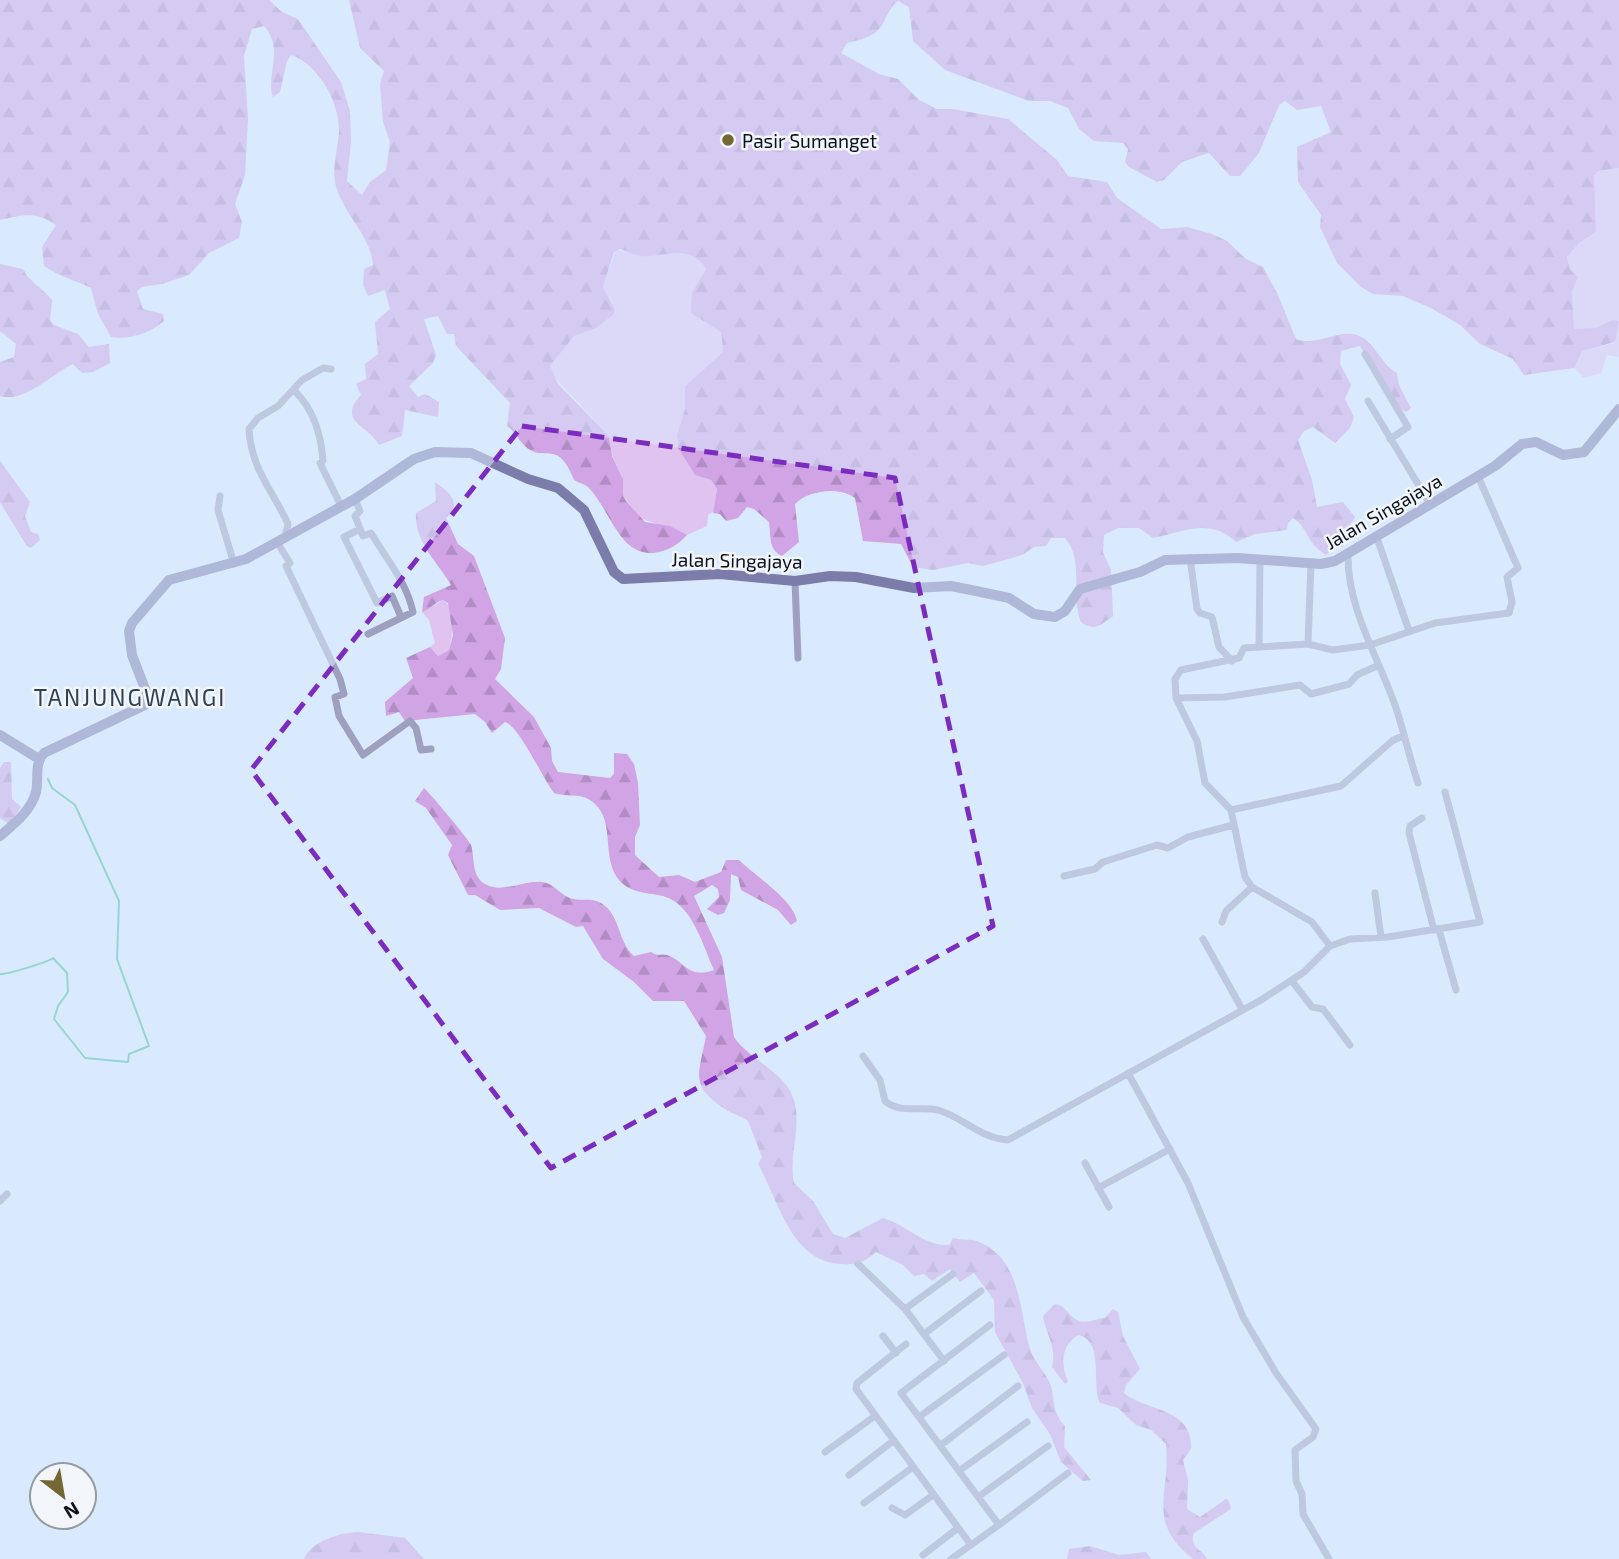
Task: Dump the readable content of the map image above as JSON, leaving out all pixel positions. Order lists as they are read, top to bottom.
{
  "streets": {
    "street": ["Jalan Singajaya"]
  },
  "districts": ["TANJUNGWANGI"],
  "places": ["Pasir Sumanget"],
  "north": "bottom right"
}
